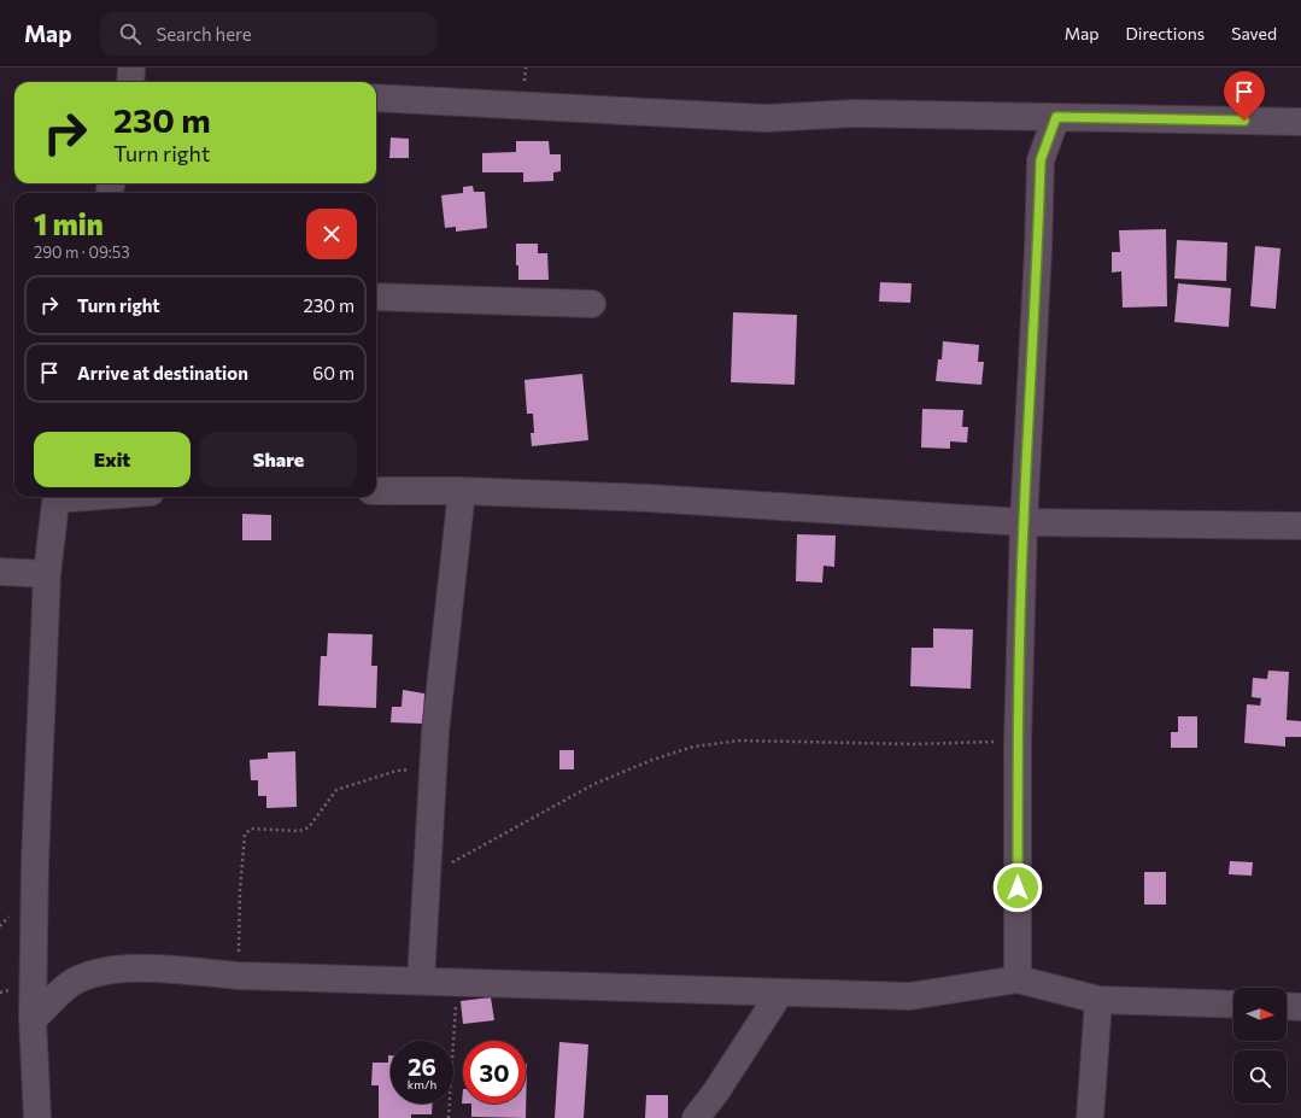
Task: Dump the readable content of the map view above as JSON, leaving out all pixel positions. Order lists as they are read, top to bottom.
{
  "north": "right",
  "page": {
    "header": "Map",
    "search": "Search here",
    "nav": ["Map", "Directions", "Saved"],
    "turn": ["230 m", "Turn right"],
    "heading": ["1 min", "290 m · 09:53"],
    "list": [
      {
        "name": "Turn right",
        "value": "230 m"
      },
      {
        "name": "Arrive at destination",
        "value": "60 m"
      }
    ],
    "buttons": ["Exit", "Share"],
    "speed": "26 km/h",
    "limit": "30"
  }
}
